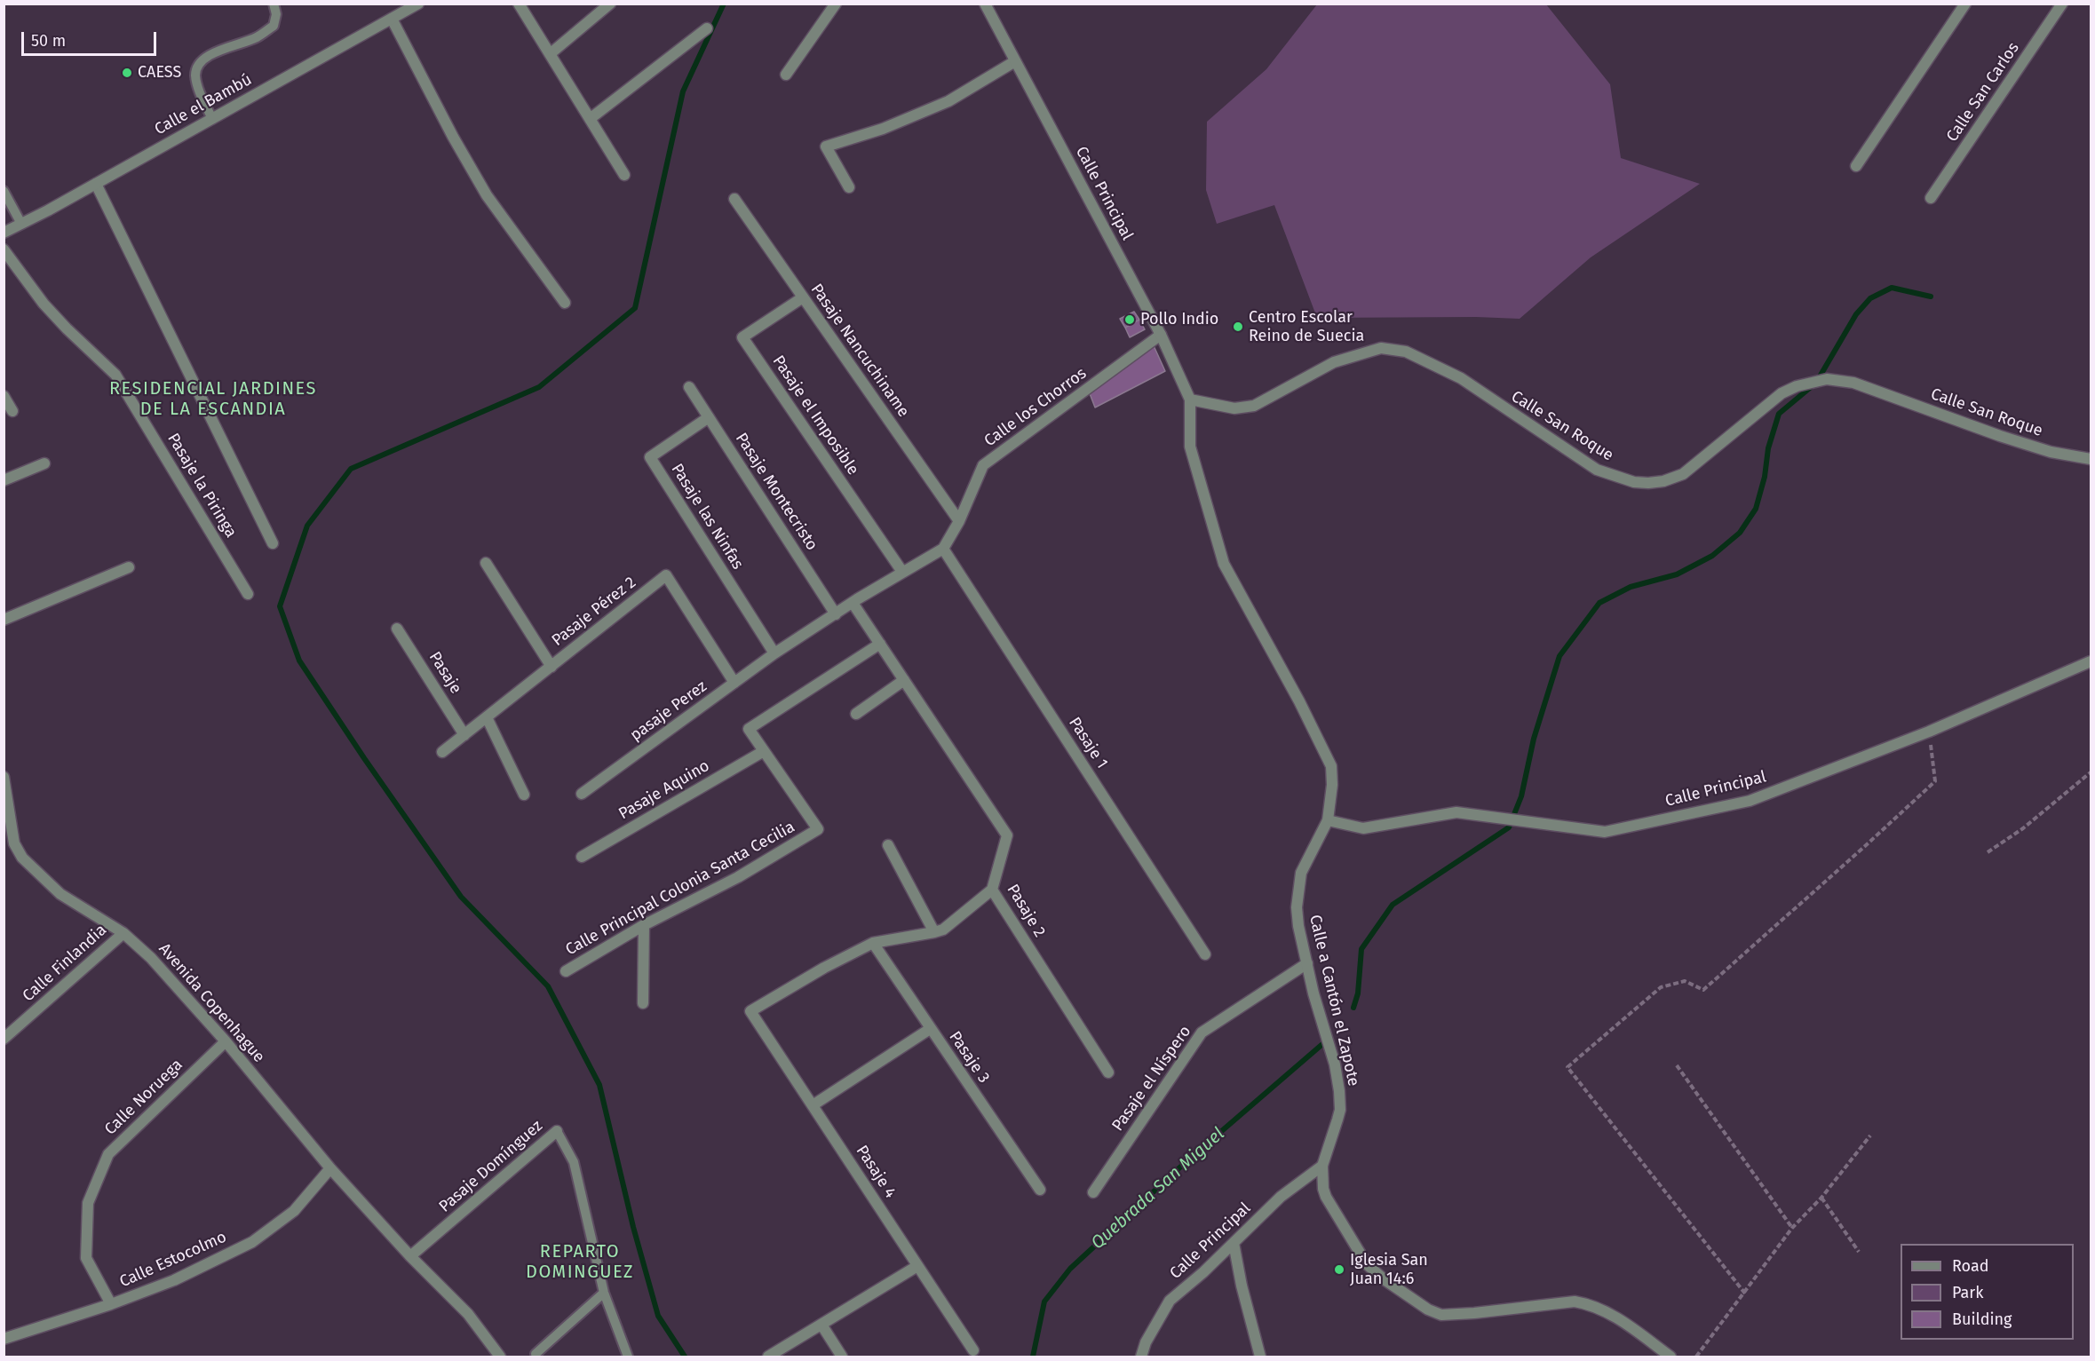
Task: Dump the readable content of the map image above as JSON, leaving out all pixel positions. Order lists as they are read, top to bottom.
{
  "streets": {
    "street": [
      "Calle San Carlos",
      "Calle el Bambú",
      "Calle Principal",
      "Pasaje Nancuchiname",
      "Calle los Chorros",
      "Calle San Roque",
      "Pasaje el Imposible",
      "Pasaje la Piringa",
      "Pasaje Montecristo",
      "Pasaje las Ninfas",
      "Pasaje Pérez 2",
      "Pasaje",
      "pasaje Perez",
      "Pasaje 1",
      "Pasaje Aquino",
      "Calle Principal Colonia Santa Cecilia",
      "Pasaje 2",
      "Calle Finlandia",
      "Calle a Cantón el Zapote",
      "Avenida Copenhague",
      "Pasaje 3",
      "Pasaje el Níspero",
      "Calle Noruega",
      "Pasaje Domínguez",
      "Pasaje 4",
      "Calle Estocolmo"
    ]
  },
  "crossings": [
    ["Calle Principal", "Calle los Chorros"],
    ["Calle Principal", "Calle San Roque"],
    ["Calle Principal", "Calle a Cantón el Zapote"],
    ["Pasaje Nancuchiname", "Calle los Chorros"],
    ["Pasaje Nancuchiname", "Pasaje el Imposible"],
    ["Calle los Chorros", "Pasaje 1"],
    ["Calle San Roque", "Calle a Cantón el Zapote"],
    ["Pasaje Montecristo", "Pasaje las Ninfas"],
    ["Pasaje las Ninfas", "pasaje Perez"],
    ["Pasaje Pérez 2", "Pasaje"],
    ["Pasaje Pérez 2", "pasaje Perez"],
    ["Pasaje Aquino", "Calle Principal Colonia Santa Cecilia"],
    ["Calle Principal Colonia Santa Cecilia", "Pasaje 2"],
    ["Calle Finlandia", "Avenida Copenhague"],
    ["Calle a Cantón el Zapote", "Pasaje el Níspero"],
    ["Avenida Copenhague", "Calle Noruega"],
    ["Avenida Copenhague", "Pasaje Domínguez"],
    ["Avenida Copenhague", "Calle Estocolmo"],
    ["Pasaje 3", "Pasaje 4"],
    ["Calle Noruega", "Calle Estocolmo"]
  ],
  "districts": ["RESIDENCIAL JARDINES DE LA ESCANDIA", "REPARTO DOMINGUEZ"],
  "water": ["Quebrada San Miguel"],
  "places": [
    "CAESS",
    "Pollo Indio",
    "Centro Escolar Reino de Suecia",
    "Iglesia San Juan 14:6"
  ],
  "legend": ["Road", "Park", "Building"],
  "scale_bar": "50 m"
}
